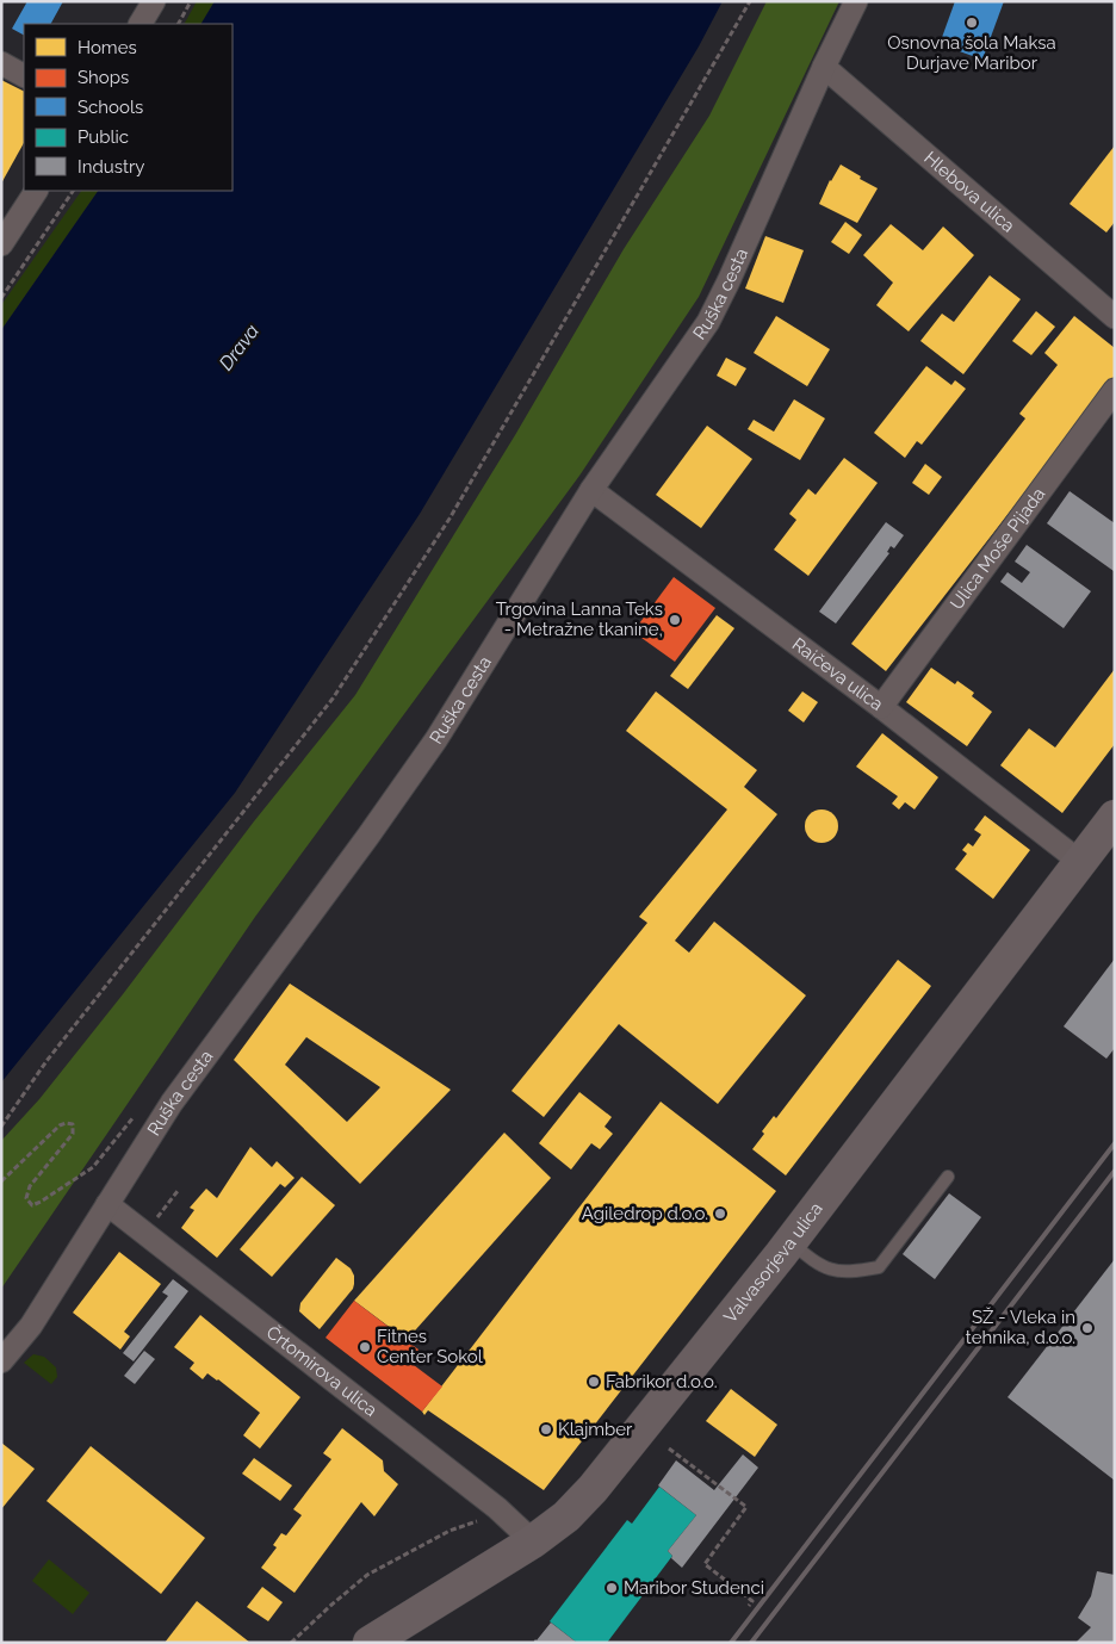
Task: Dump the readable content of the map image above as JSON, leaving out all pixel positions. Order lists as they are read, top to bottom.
{
  "streets": {
    "street": [
      "Hlebova ulica",
      "Ruška cesta",
      "Ulica Moše Pijada",
      "Raičeva ulica",
      "Valvasorjeva ulica",
      "Črtomirova ulica"
    ]
  },
  "crossings": [
    ["Hlebova ulica", "Ruška cesta"],
    ["Ruška cesta", "Raičeva ulica"],
    ["Ruška cesta", "Črtomirova ulica"],
    ["Ulica Moše Pijada", "Raičeva ulica"],
    ["Raičeva ulica", "Valvasorjeva ulica"],
    ["Valvasorjeva ulica", "Črtomirova ulica"]
  ],
  "water": ["Drava"],
  "places": [
    "Osnovna šola Maksa Durjave Maribor",
    "Trgovina Lanna Teks - Metražne tkanine,",
    "Agiledrop d.o.o.",
    "SŽ - Vleka in tehnika, d.o.o.",
    "Fitnes Center Sokol",
    "Fabrikor d.o.o.",
    "Klajmber",
    "Maribor Studenci"
  ],
  "legend": [
    "Homes",
    "Shops",
    "Schools",
    "Public",
    "Industry"
  ]
}
